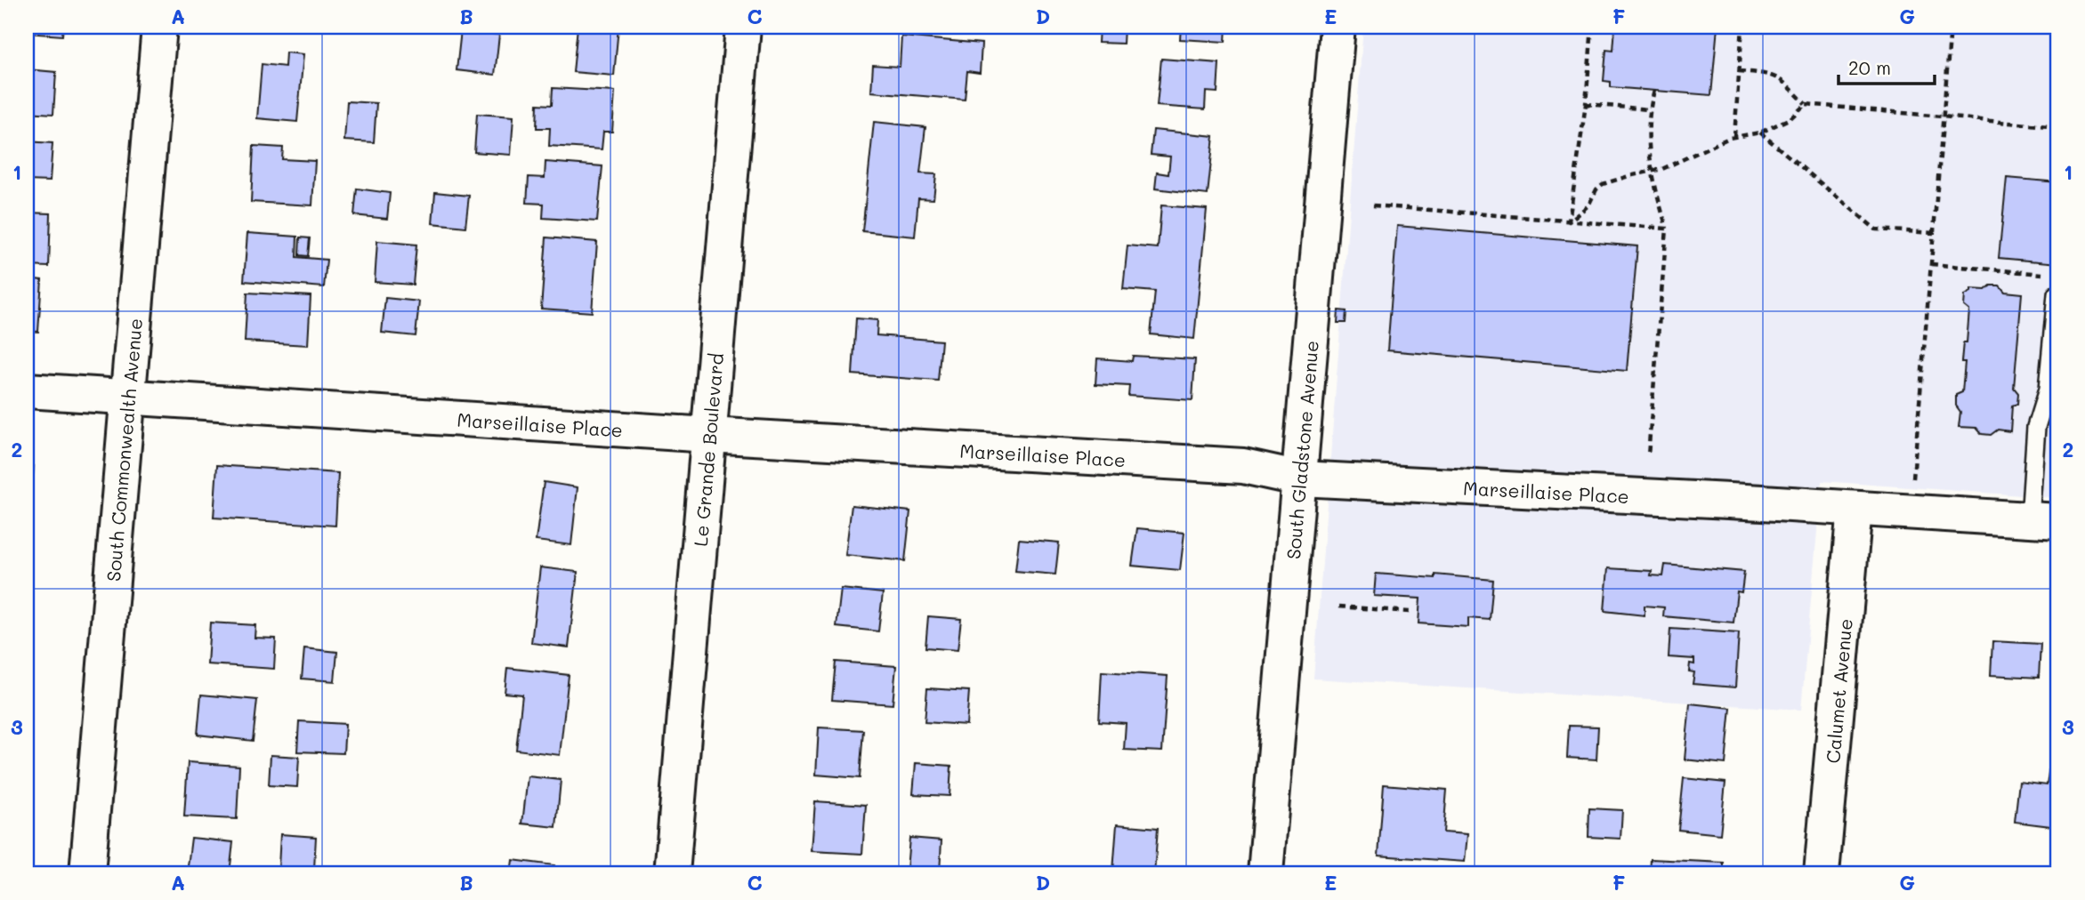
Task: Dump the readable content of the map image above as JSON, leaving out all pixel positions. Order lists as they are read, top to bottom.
{
  "streets": {
    "street": [
      "Marseillaise Place",
      "South Commonwealth Avenue",
      "Le Grande Boulevard",
      "South Gladstone Avenue",
      "Calumet Avenue"
    ]
  },
  "crossings": [
    ["Marseillaise Place", "South Commonwealth Avenue"],
    ["Marseillaise Place", "Le Grande Boulevard"],
    ["Marseillaise Place", "South Gladstone Avenue"],
    ["Marseillaise Place", "Calumet Avenue"]
  ],
  "scale_bar": "20 m",
  "grid": {
    "columns": [
      "A",
      "B",
      "C",
      "D",
      "E",
      "F",
      "G"
    ],
    "rows": ["1", "2", "3"]
  }
}
